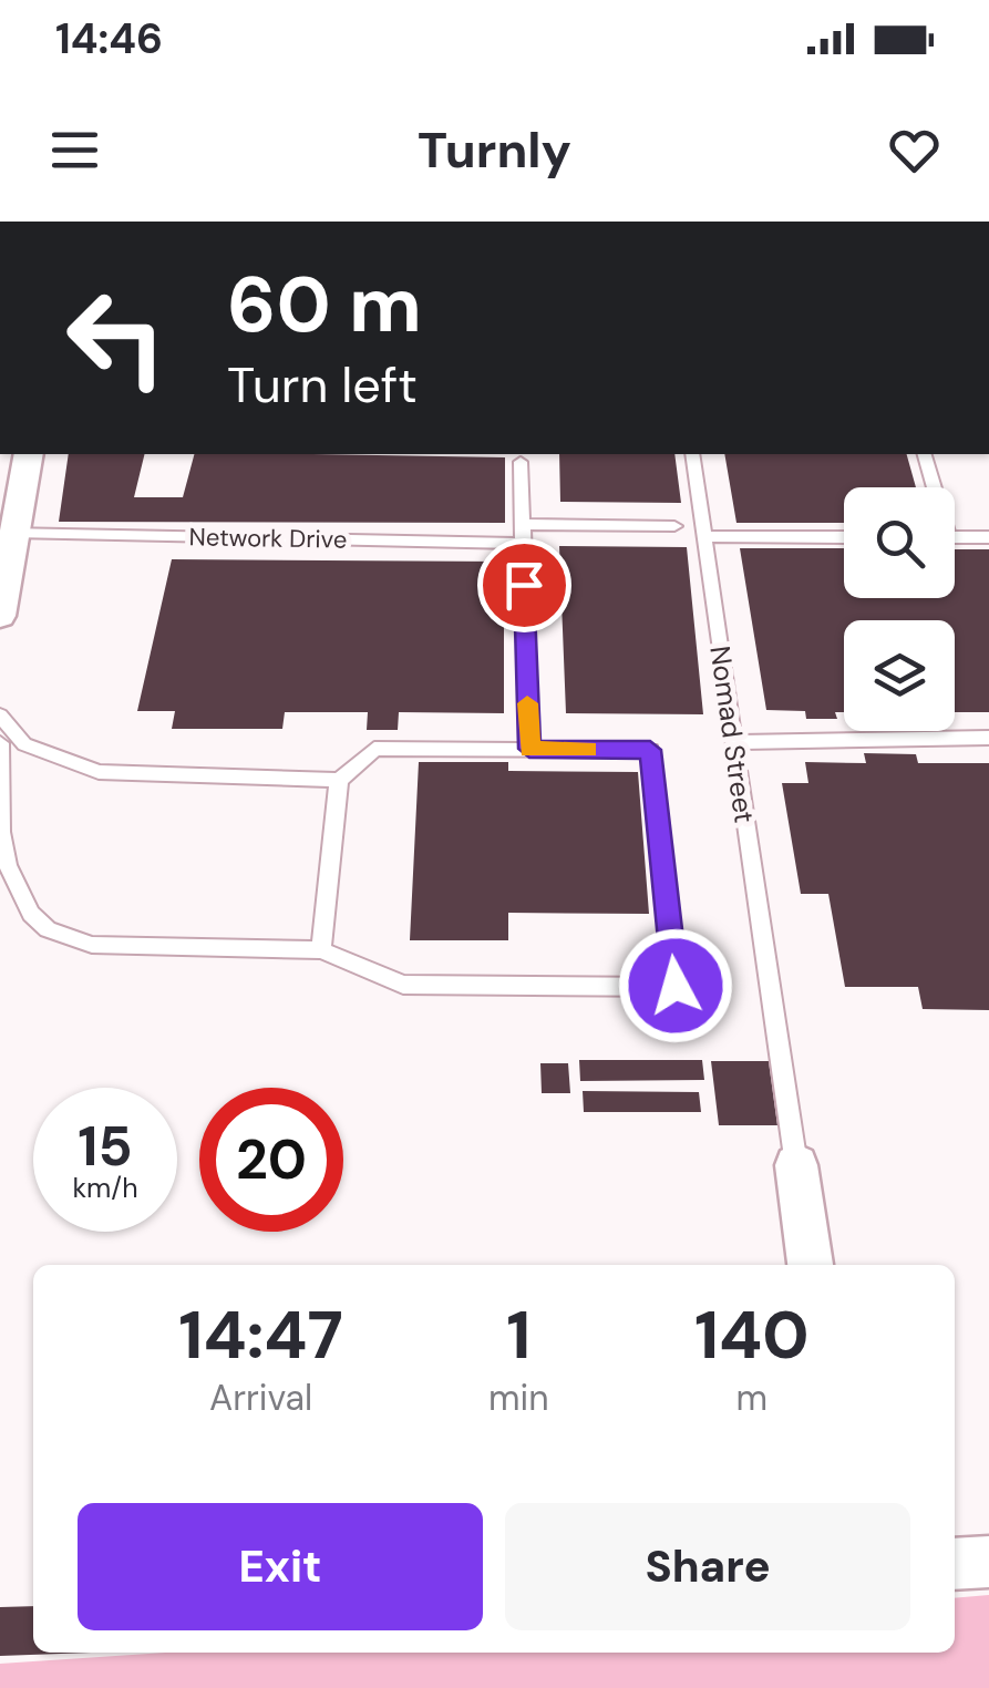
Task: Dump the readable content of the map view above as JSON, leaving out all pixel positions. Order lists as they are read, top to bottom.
{
  "streets": {
    "lane": ["Network Drive", "Nomad Street"]
  },
  "page": {
    "status": "14:46",
    "header": "Turnly",
    "turn": ["60 m", "Turn left"],
    "speed": "15 km/h",
    "limit": "20",
    "eta": [
      "14:47",
      "Arrival",
      "1",
      "min",
      "140",
      "m"
    ],
    "buttons": ["Exit", "Share"]
  }
}
